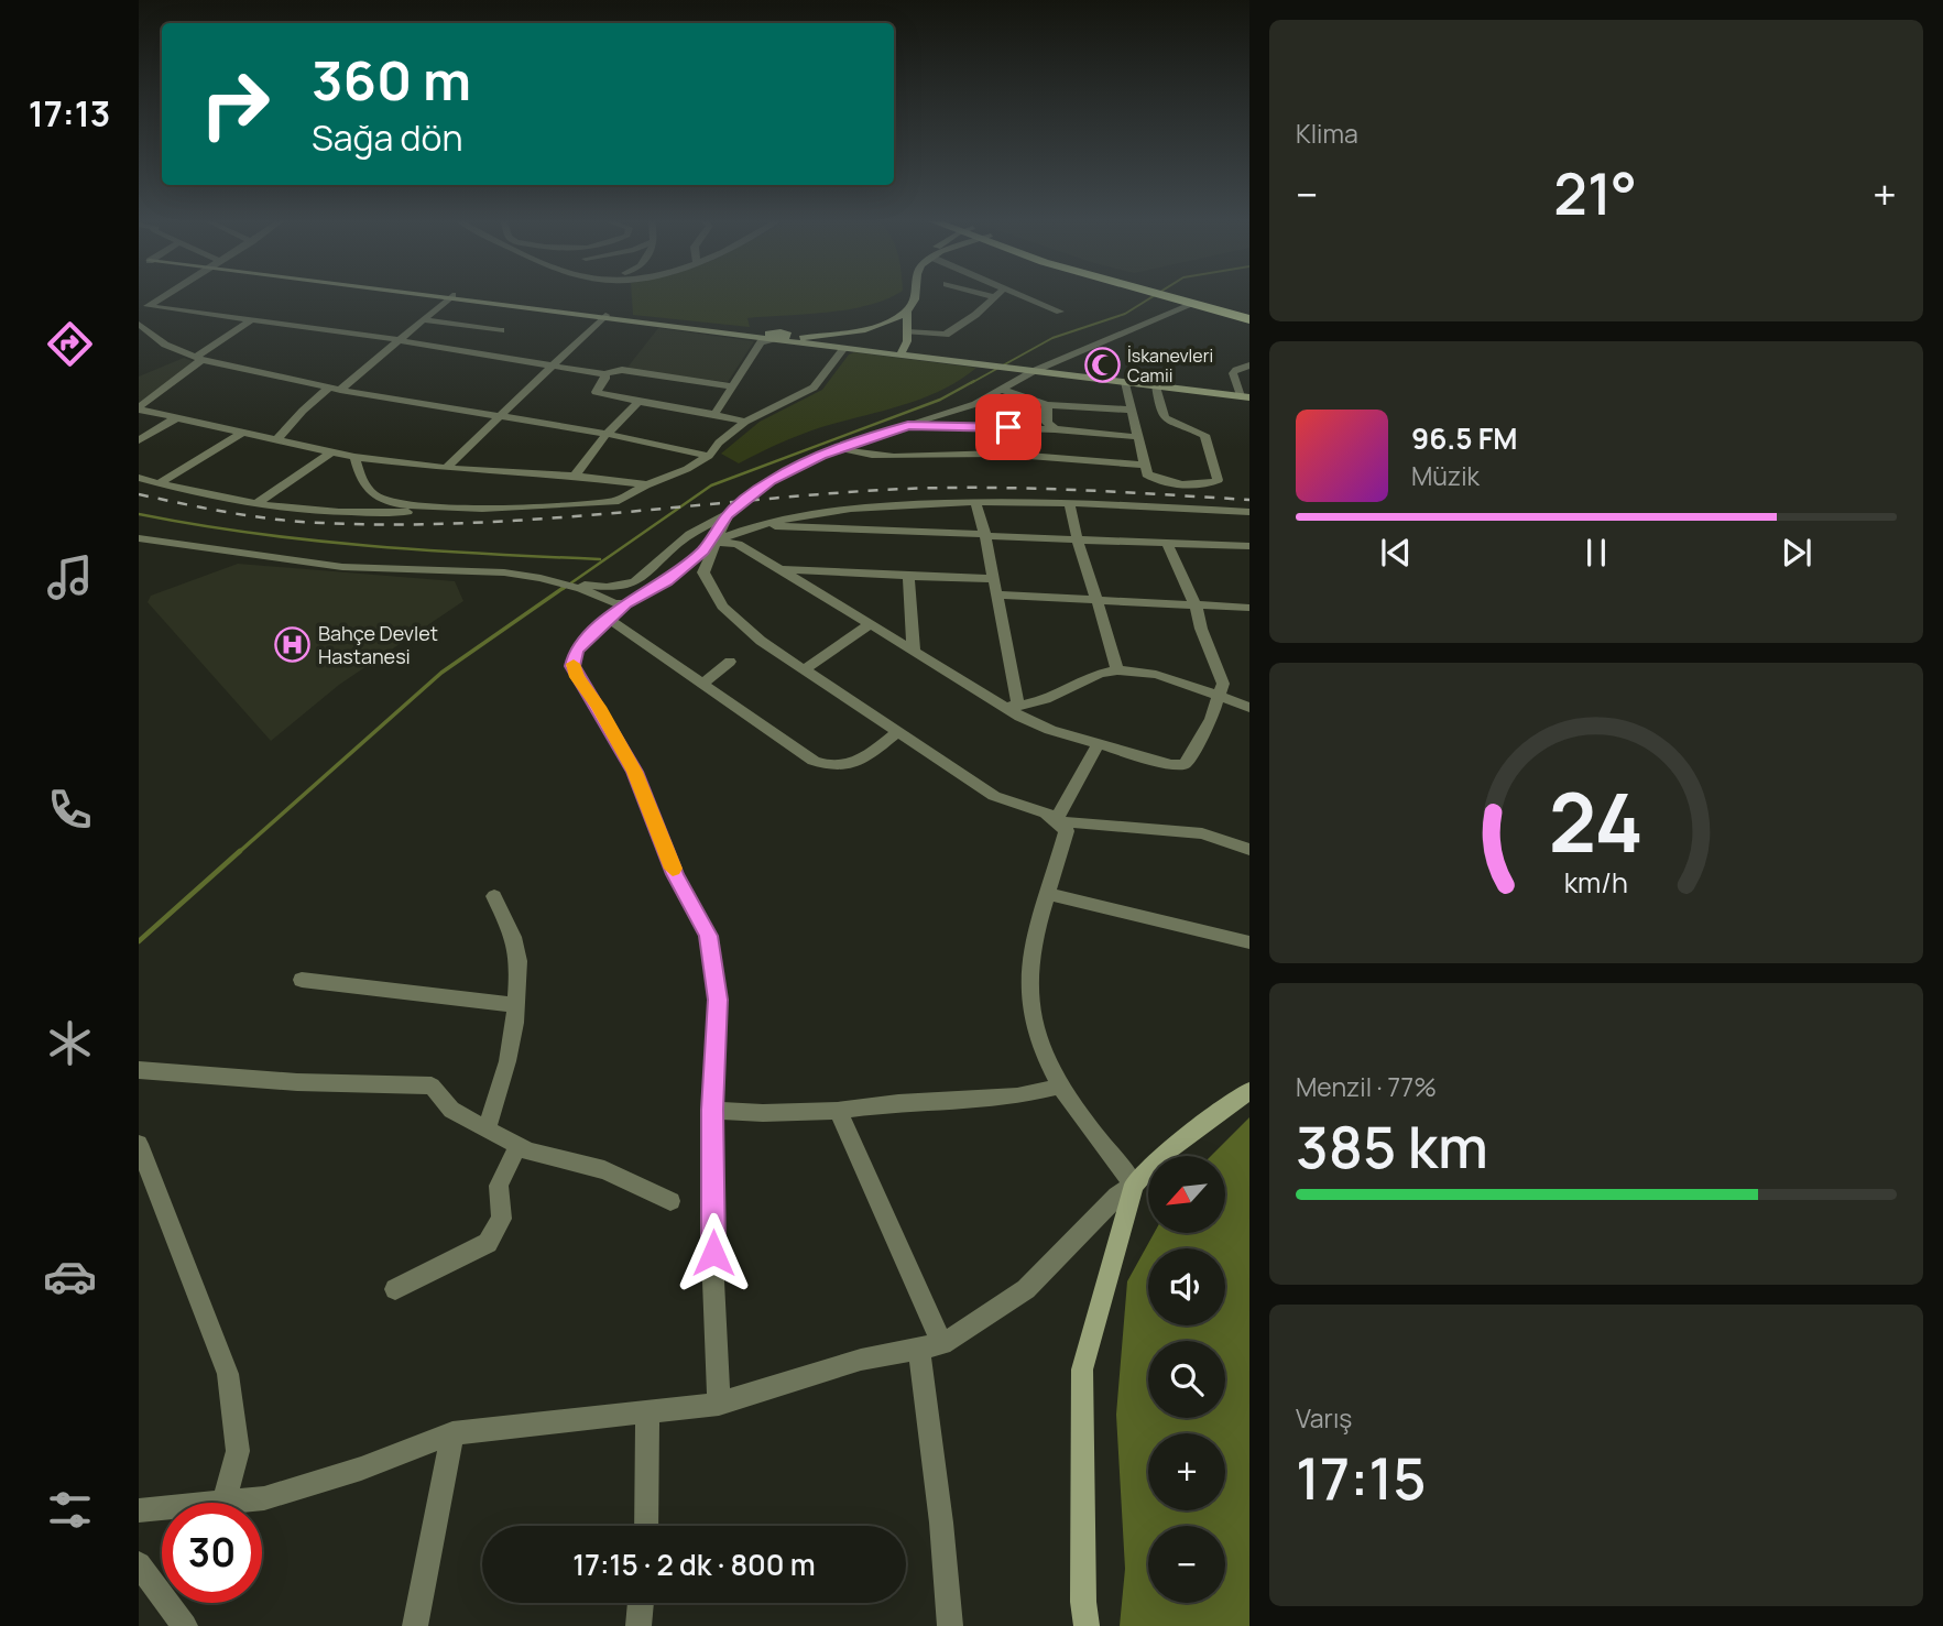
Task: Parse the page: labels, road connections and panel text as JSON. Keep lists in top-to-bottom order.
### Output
{
  "places": {
    "mosque": ["İskanevleri Camii"],
    "hospital": ["Bahçe Devlet Hastanesi"]
  },
  "north": "bottom left",
  "page": {
    "tabs": "17:13",
    "tile": [
      "Klima",
      ["Menzil · 77%", "385 km"],
      ["Varış", "17:15"]
    ],
    "turn": ["360 m", "Sağa dön"],
    "heat": ["−", "21°", "+"],
    "song": ["96.5 FM", "Müzik"],
    "map_buttons": ["+", "−"],
    "limit": "30",
    "trip": "17:15 · 2 dk · 800 m",
    "gauge": ["24", "km/h"]
  }
}
